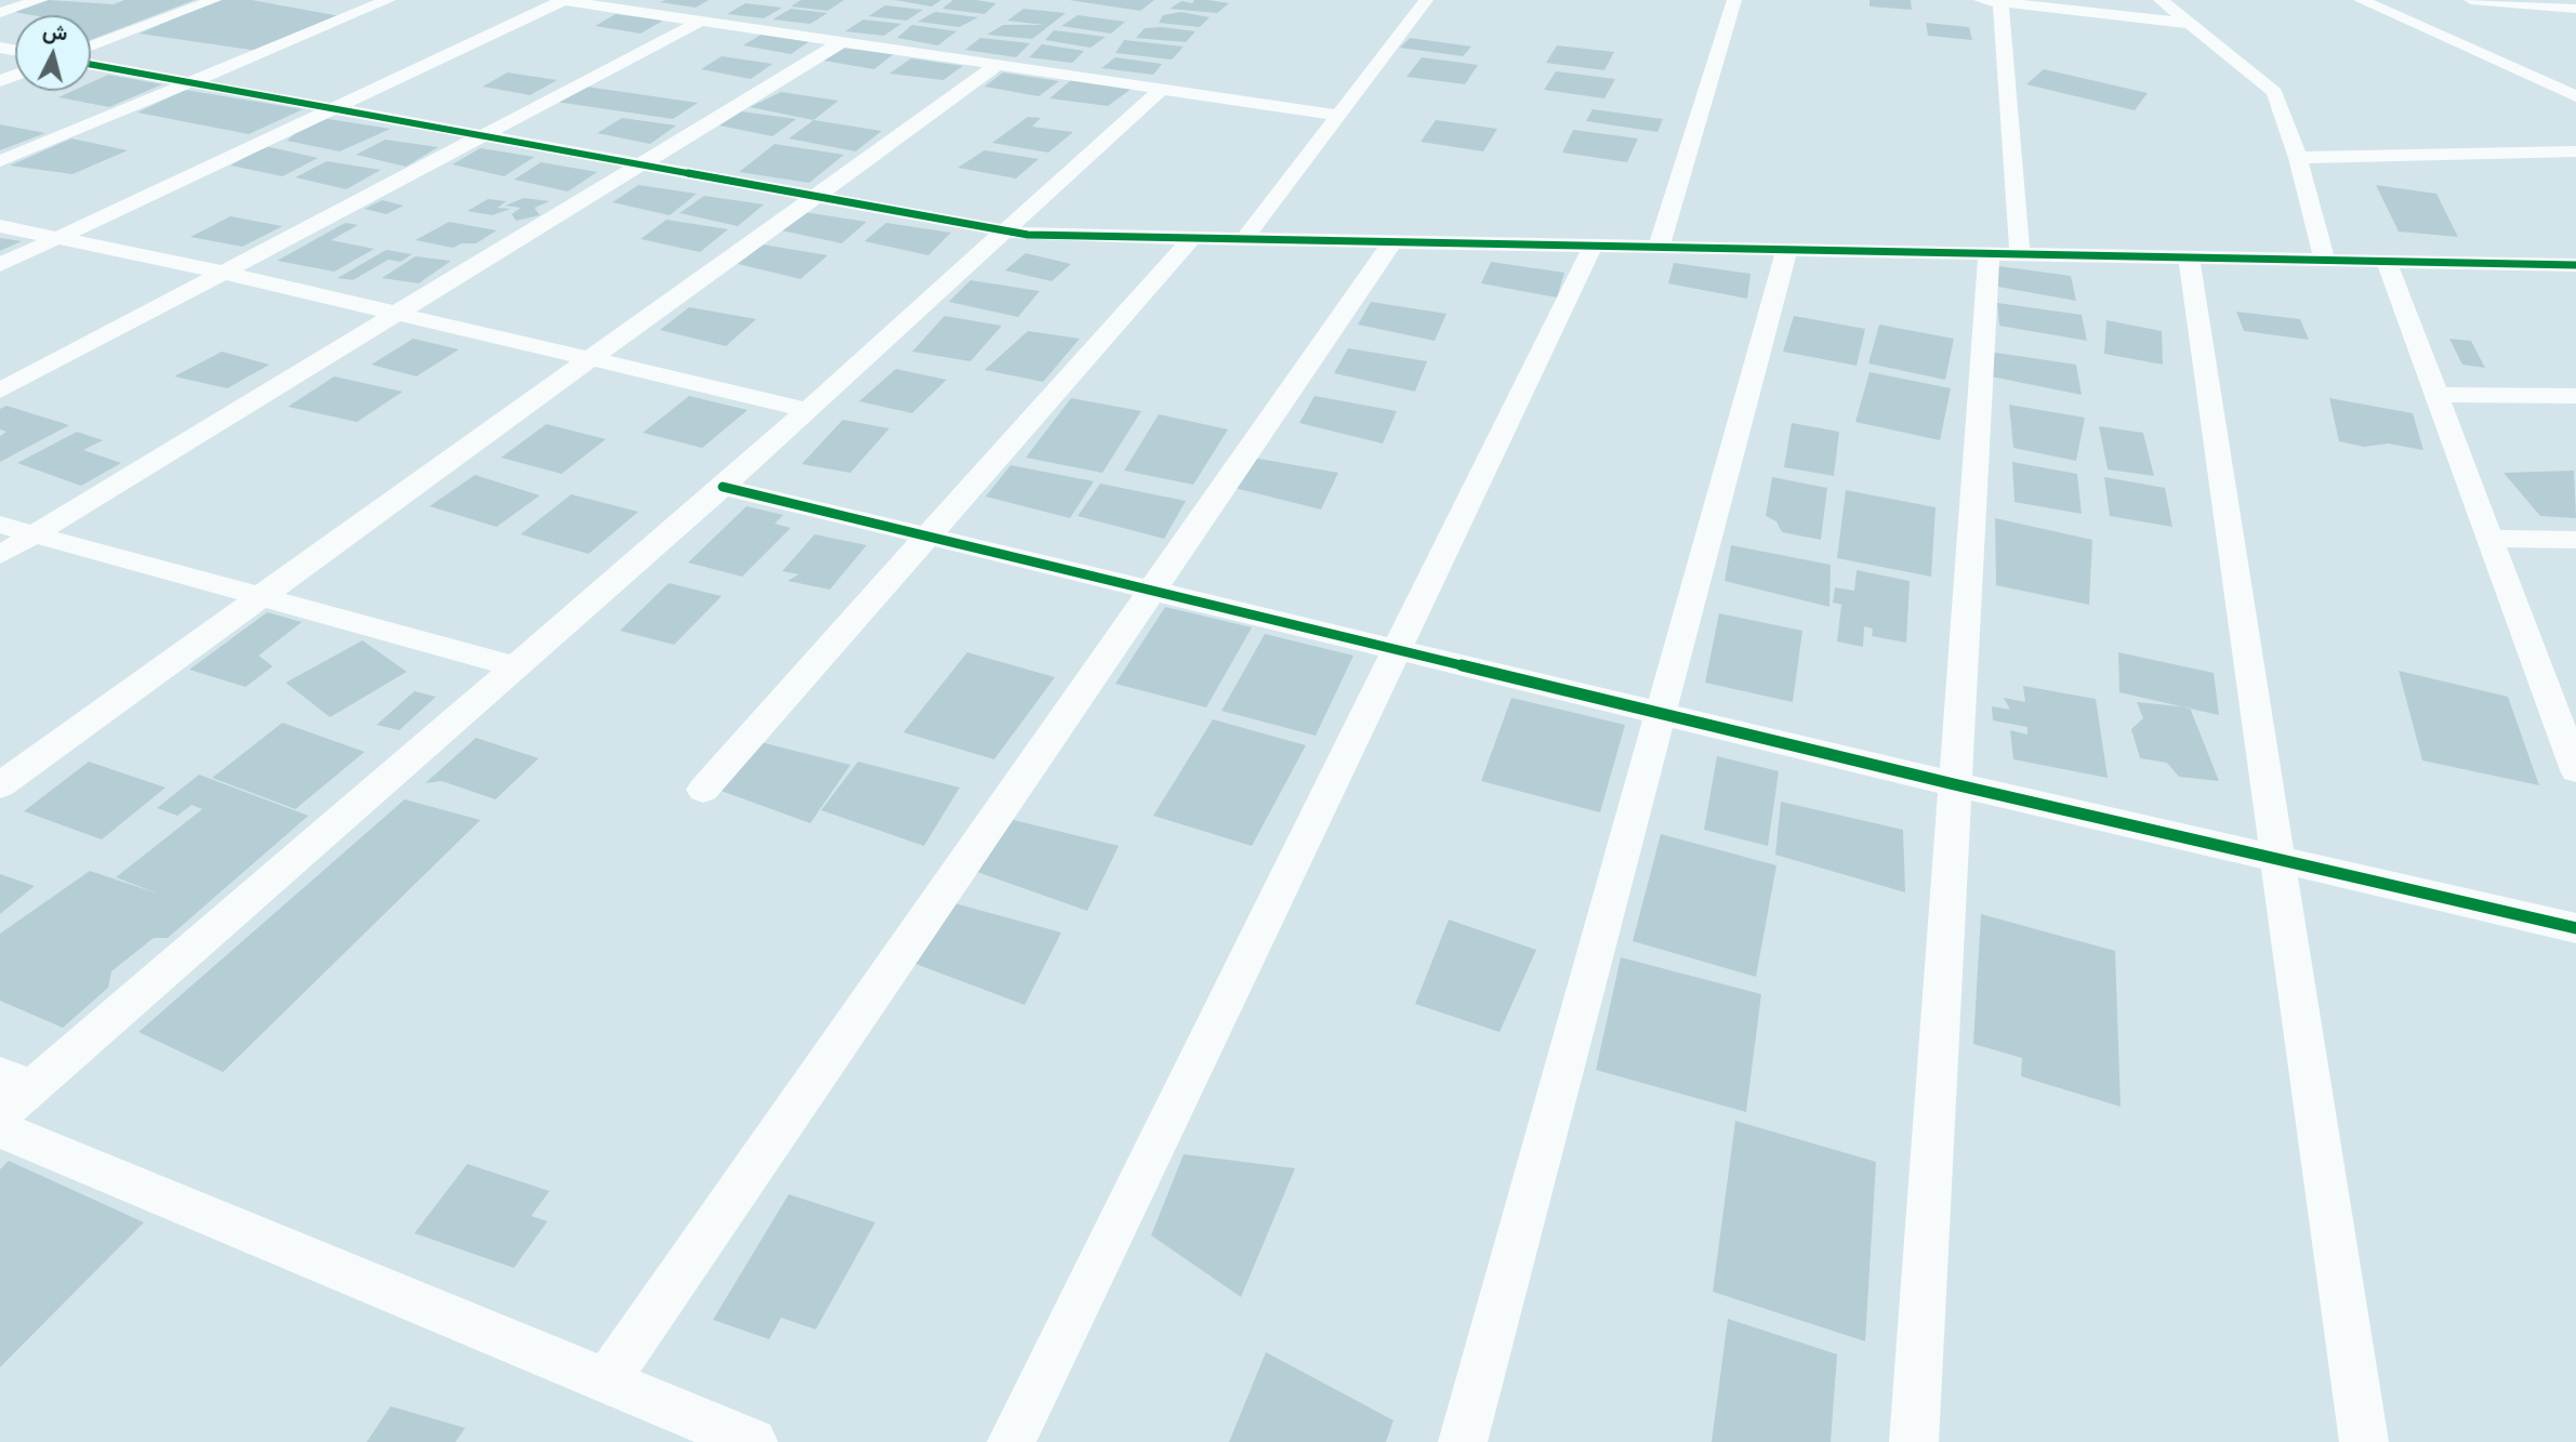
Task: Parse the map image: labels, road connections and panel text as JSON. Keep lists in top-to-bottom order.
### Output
{
  "north": "top"
}
